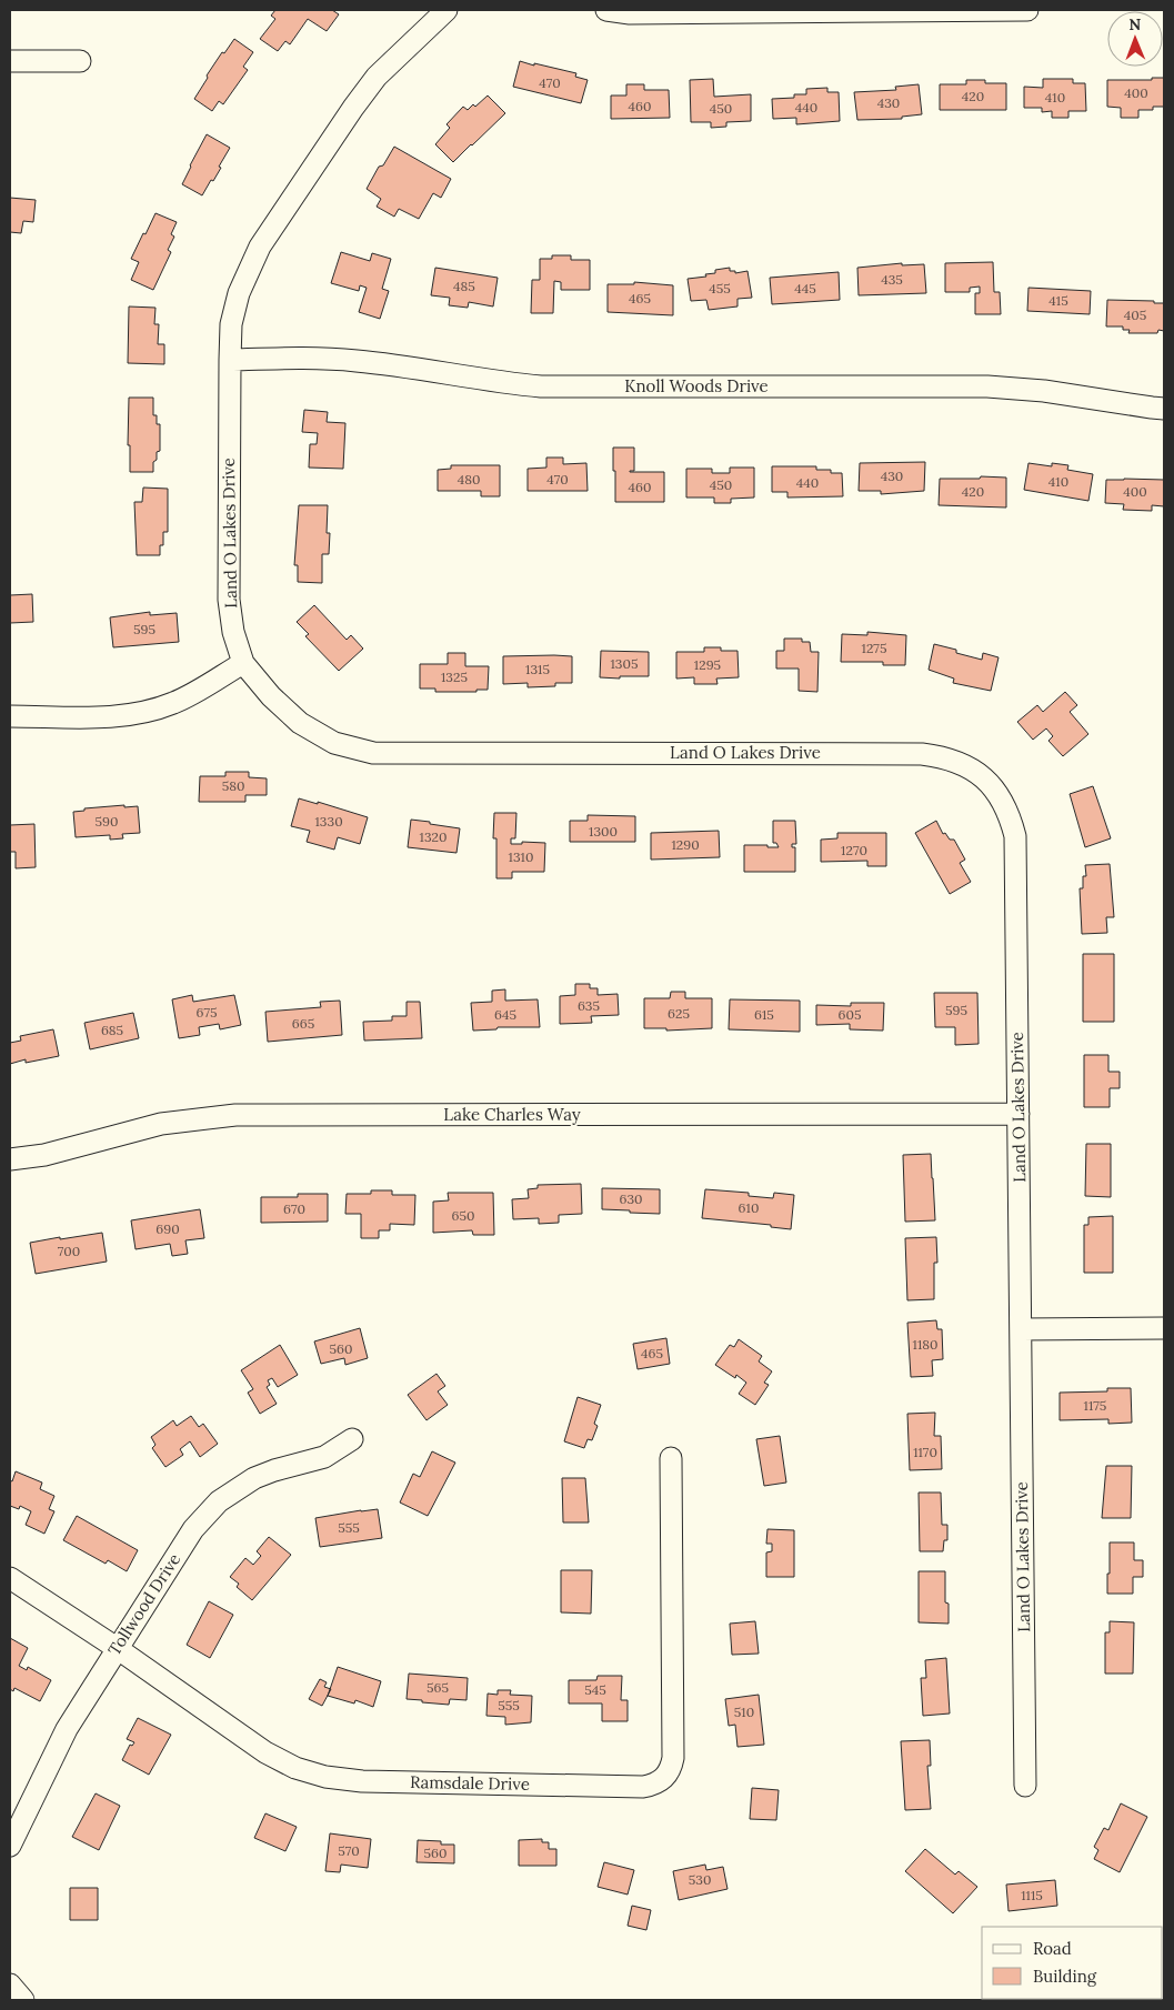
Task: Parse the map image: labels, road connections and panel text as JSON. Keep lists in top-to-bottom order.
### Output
{
  "streets": {
    "street": [
      "Knoll Woods Drive",
      "Land O Lakes Drive",
      "Lake Charles Way",
      "Tollwood Drive",
      "Ramsdale Drive"
    ]
  },
  "crossings": [
    ["Knoll Woods Drive", "Land O Lakes Drive"],
    ["Land O Lakes Drive", "Lake Charles Way"],
    ["Tollwood Drive", "Ramsdale Drive"]
  ],
  "house_numbers": [
    "470",
    "400",
    "420",
    "410",
    "430",
    "460",
    "440",
    "450",
    "435",
    "485",
    "455",
    "445",
    "465",
    "415",
    "405",
    "430",
    "480",
    "470",
    "410",
    "440",
    "450",
    "460",
    "420",
    "400",
    "595",
    "1275",
    "1305",
    "1295",
    "1315",
    "1325",
    "580",
    "590",
    "1330",
    "1300",
    "1320",
    "1290",
    "1270",
    "1310",
    "635",
    "595",
    "675",
    "625",
    "645",
    "615",
    "605",
    "665",
    "685",
    "630",
    "610",
    "670",
    "650",
    "690",
    "700",
    "1180",
    "560",
    "465",
    "1175",
    "1170",
    "555",
    "565",
    "545",
    "555",
    "510",
    "570",
    "560",
    "530",
    "1115"
  ],
  "legend": ["Road", "Building"],
  "north": "top"
}
